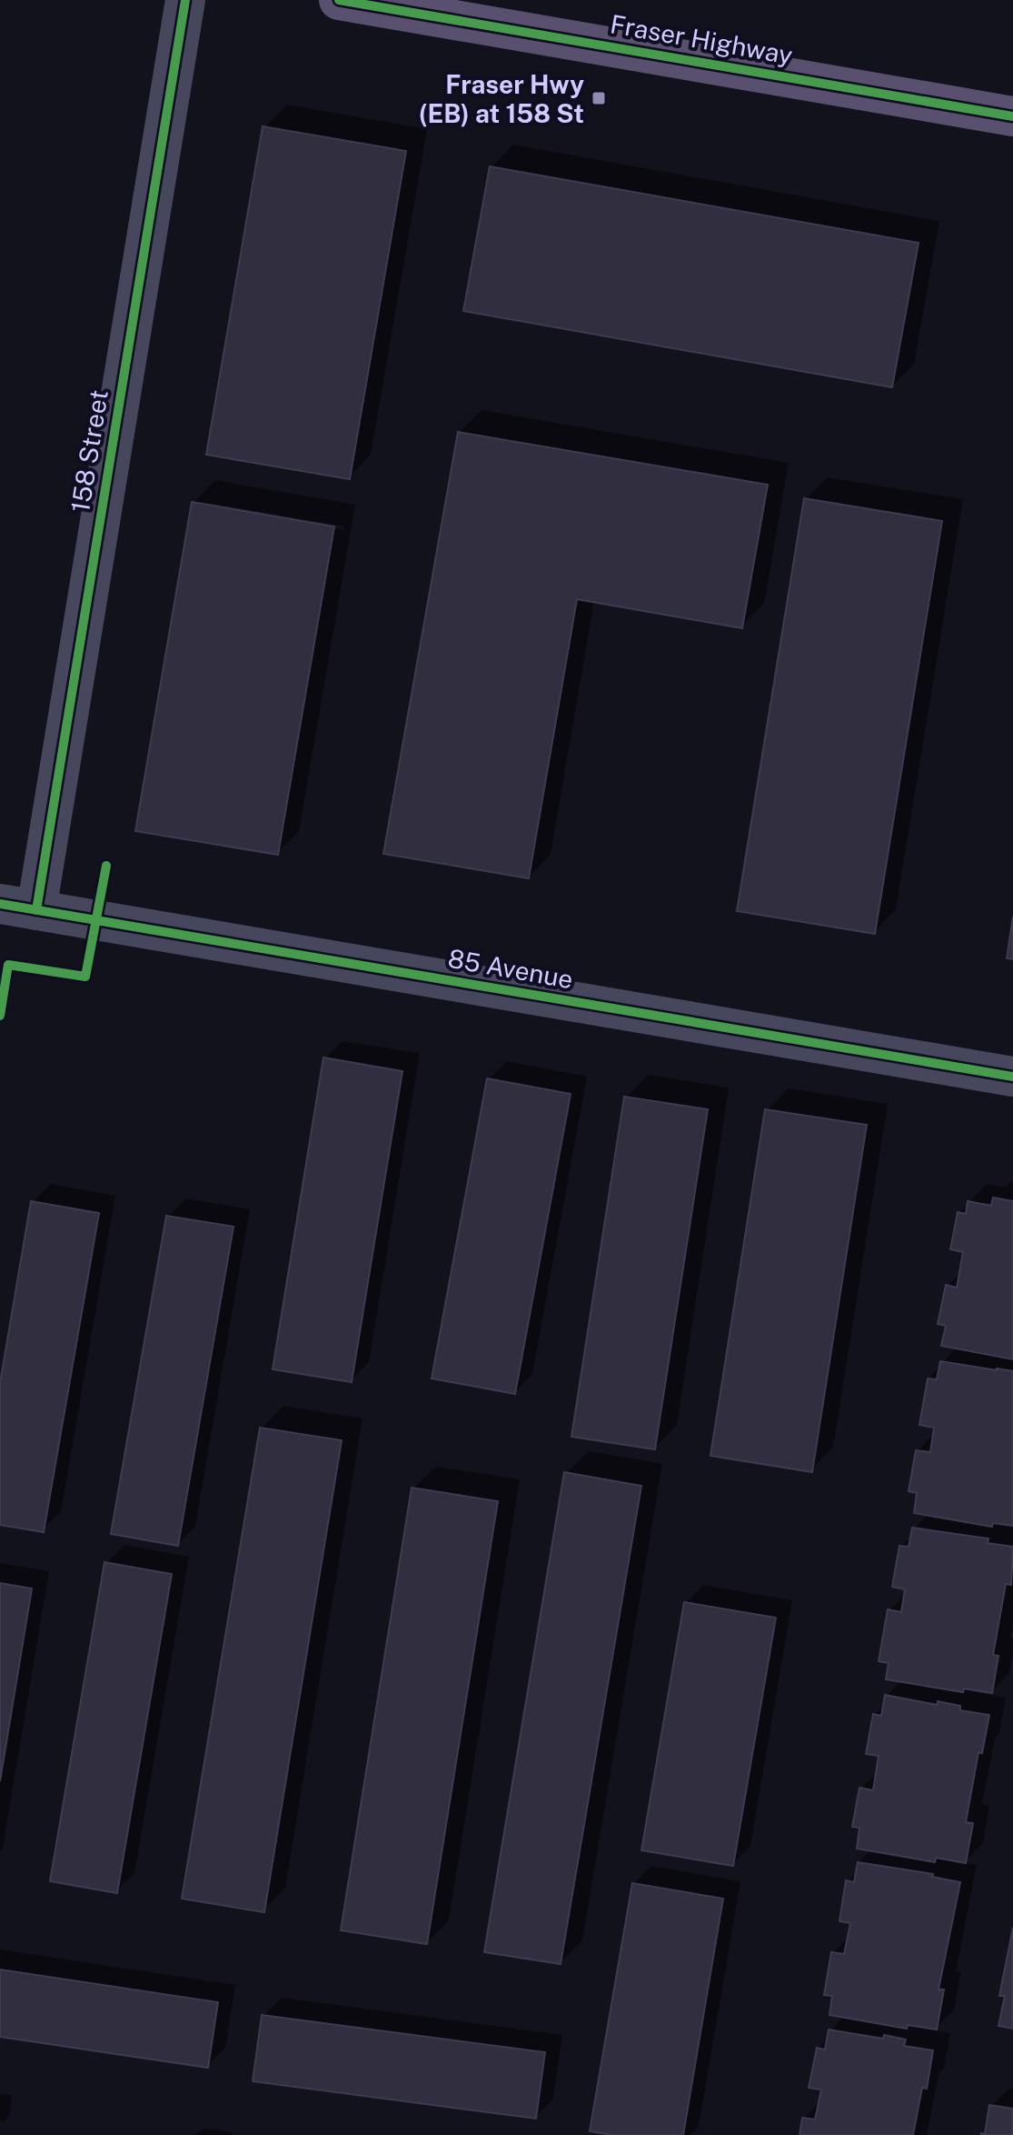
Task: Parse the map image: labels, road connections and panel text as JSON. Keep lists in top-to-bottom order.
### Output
{
  "streets": {
    "main road": ["Fraser Highway"],
    "street": ["158 Street", "85 Avenue"]
  },
  "crossings": [
    ["158 Street", "85 Avenue"]
  ],
  "places": {
    "transit": ["Fraser Hwy (EB) at 158 St"]
  }
}
